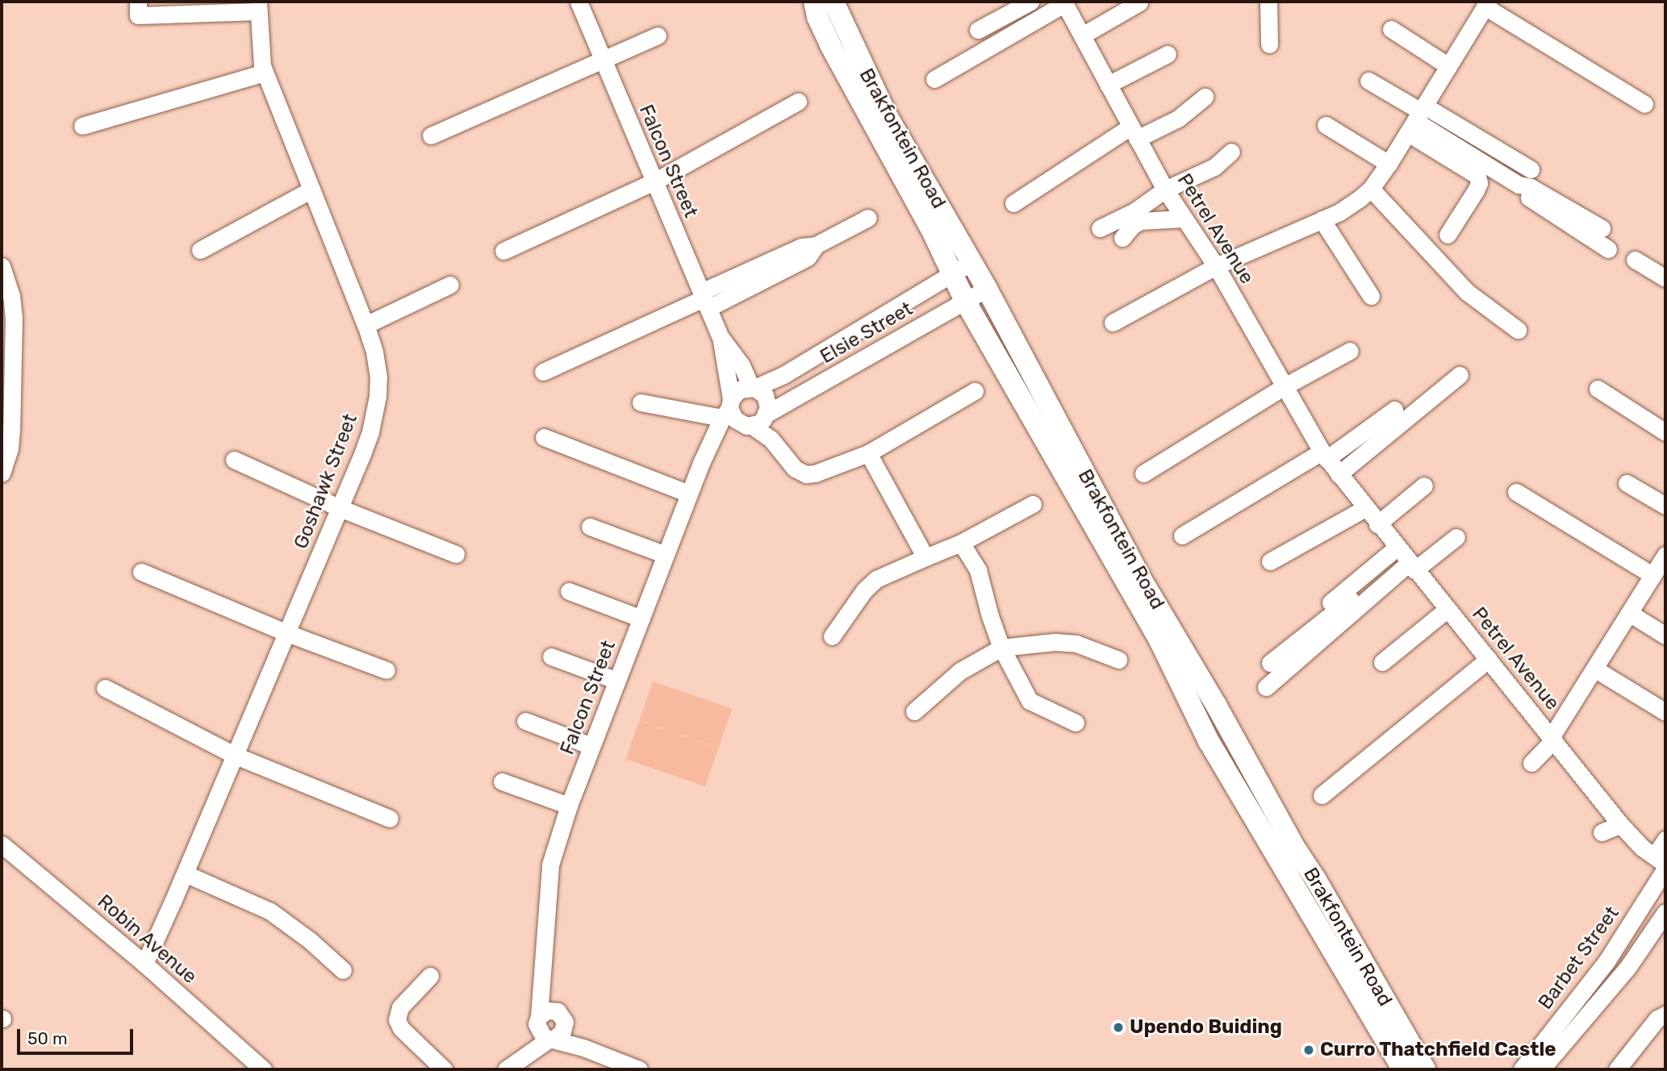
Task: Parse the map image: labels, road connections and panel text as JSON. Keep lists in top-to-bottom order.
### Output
{
  "streets": {
    "street": [
      "Brakfontein Road",
      "Falcon Street",
      "Petrel Avenue",
      "Elsie Street",
      "Goshawk Street",
      "Robin Avenue",
      "Barbet Street"
    ]
  },
  "crossings": [
    ["Brakfontein Road", "Elsie Street"],
    ["Falcon Street", "Elsie Street"],
    ["Petrel Avenue", "Barbet Street"],
    ["Goshawk Street", "Robin Avenue"]
  ],
  "places": ["Upendo Buiding", "Curro Thatchfield Castle"],
  "scale_bar": "50 m"
}
